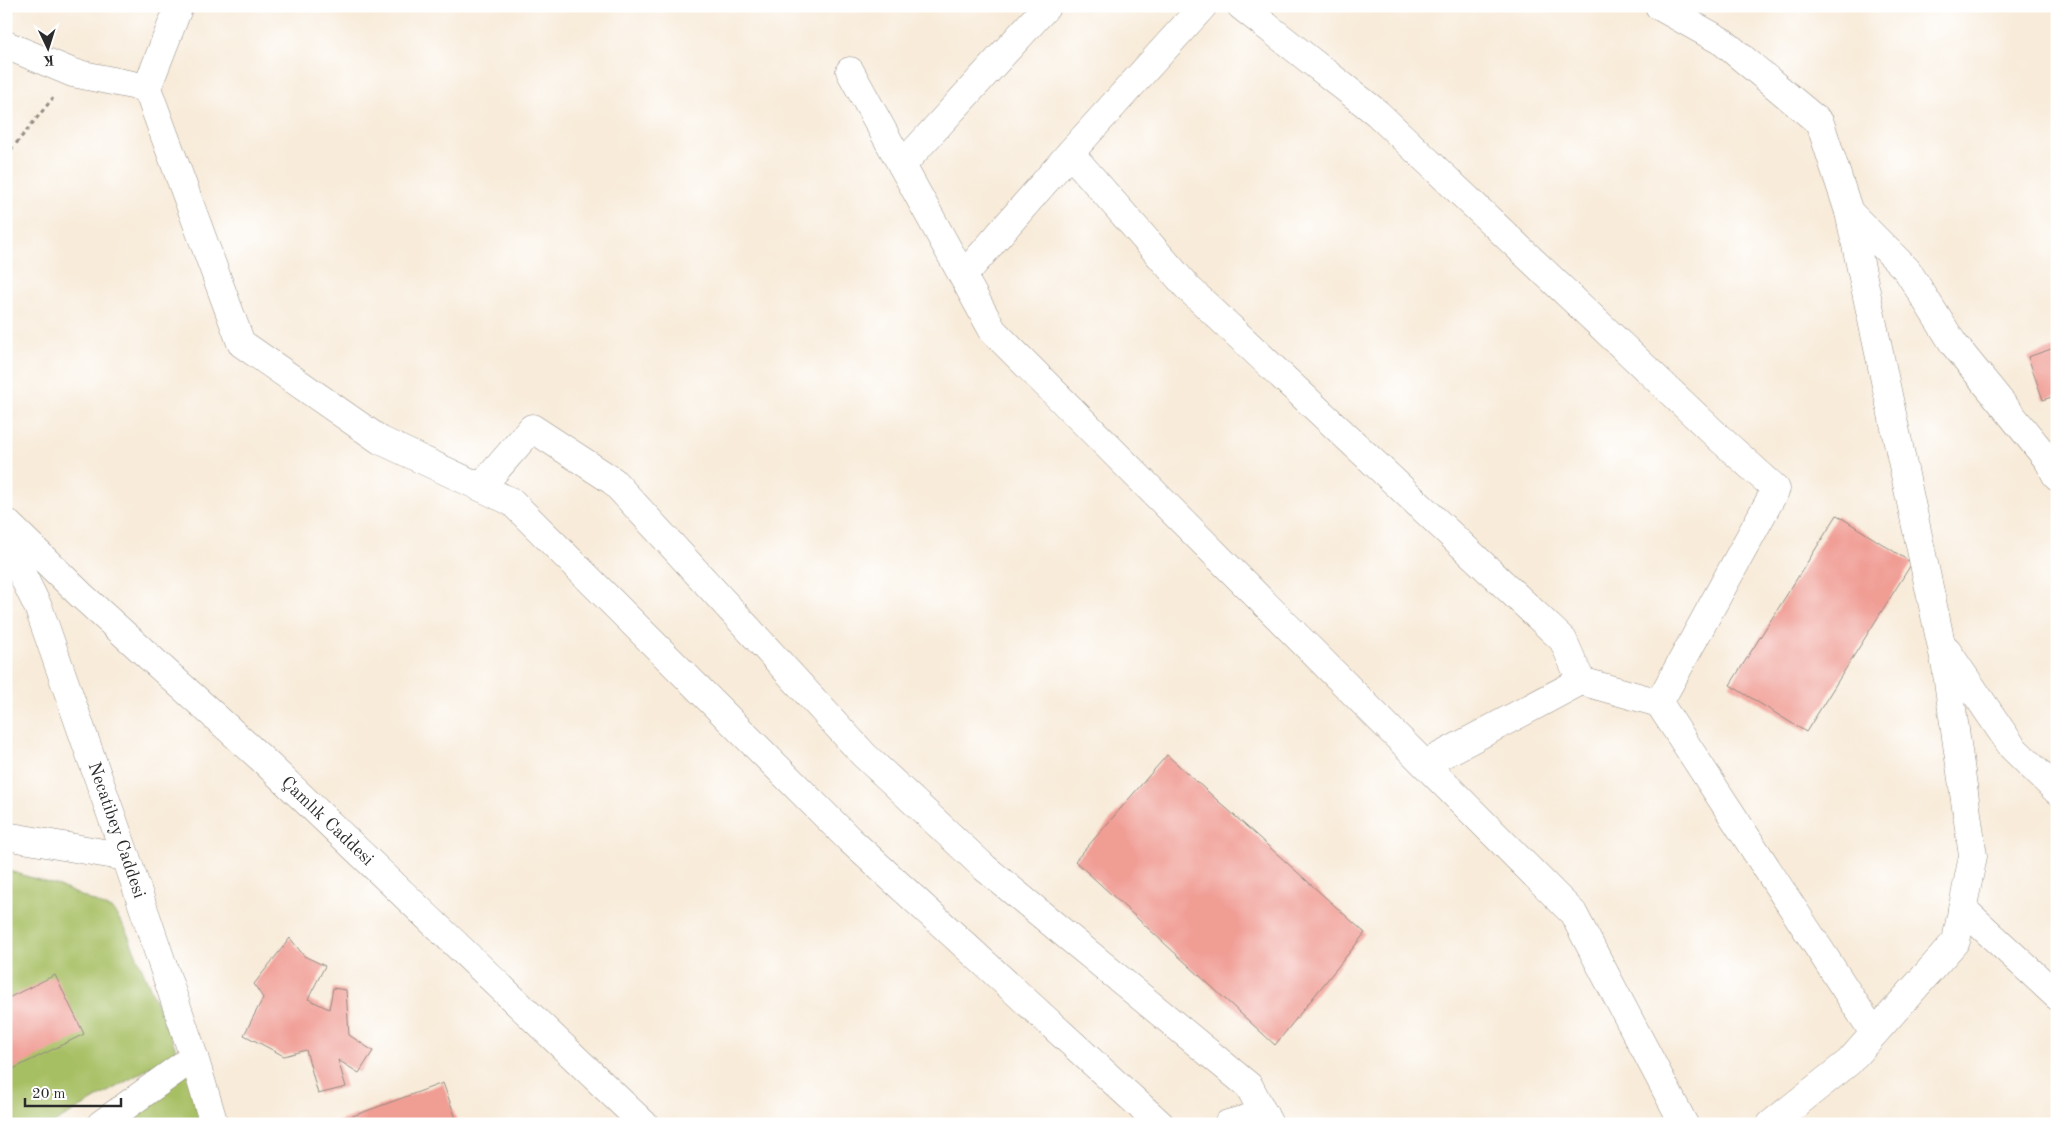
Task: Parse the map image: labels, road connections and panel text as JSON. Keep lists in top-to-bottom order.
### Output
{
  "streets": {
    "street": ["Çamlık Caddesi", "Necatibey Caddesi"]
  },
  "scale_bar": "20 m",
  "north": "bottom"
}
